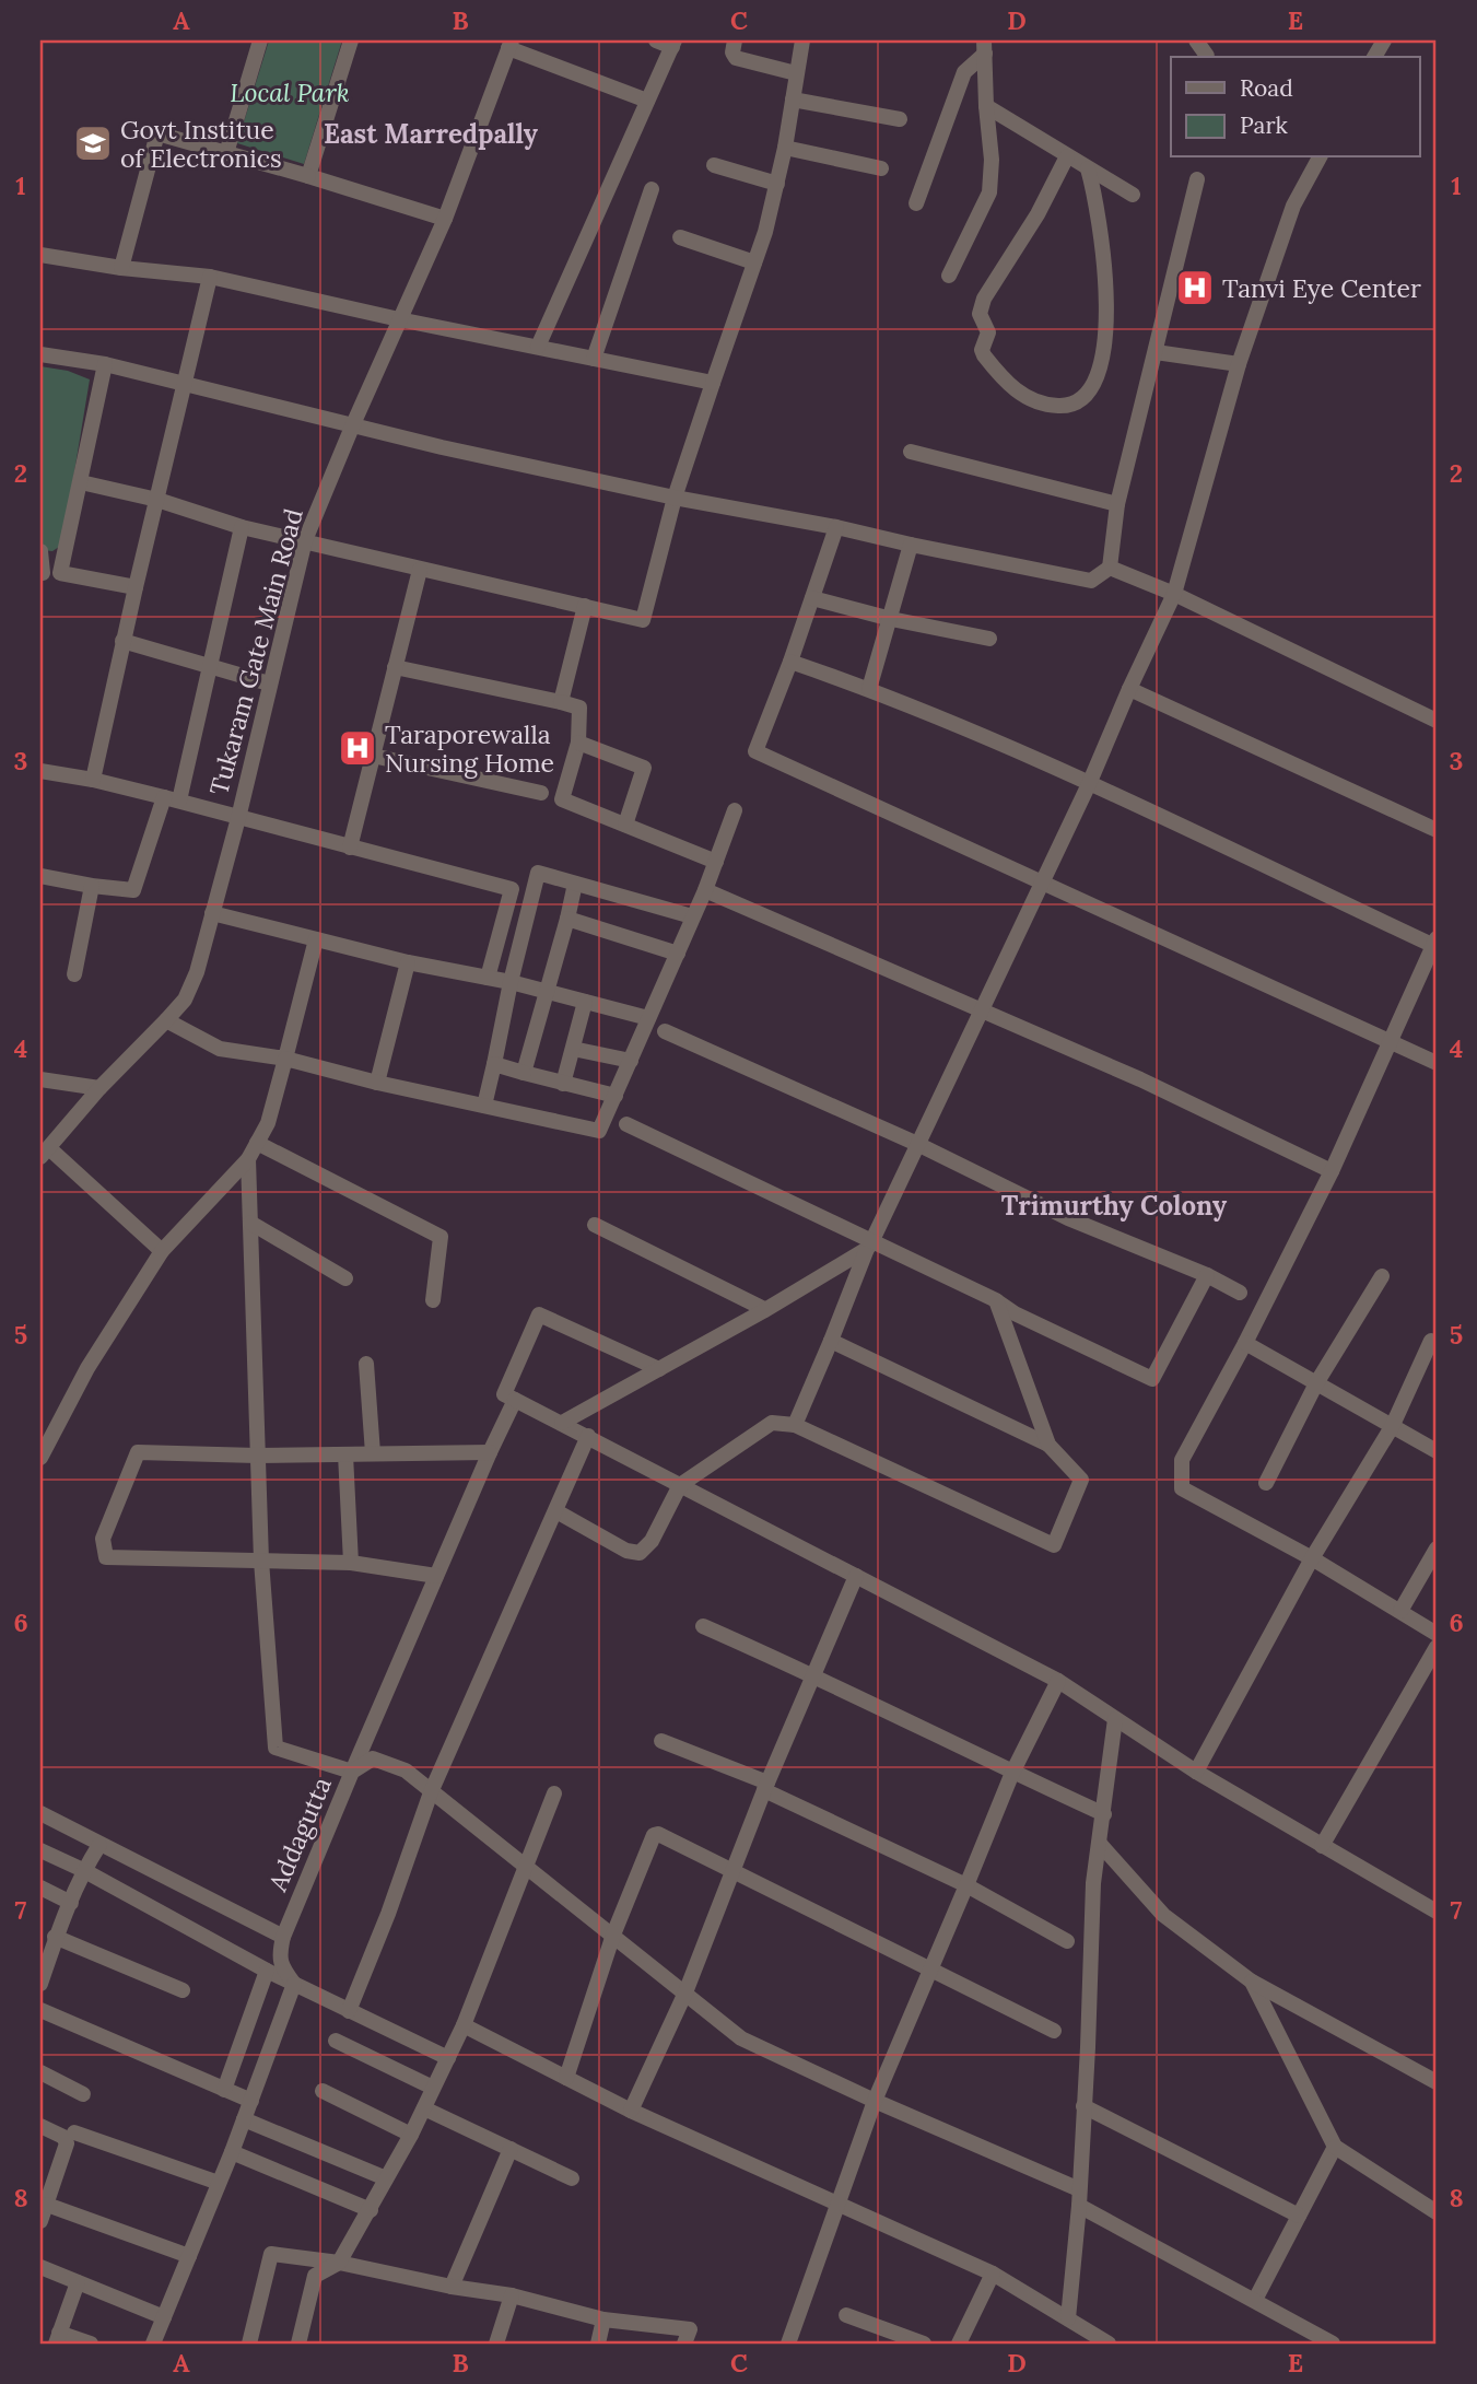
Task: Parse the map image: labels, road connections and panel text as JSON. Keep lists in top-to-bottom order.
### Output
{
  "streets": {
    "street": ["Tukaram Gate Main Road", "Addagutta"]
  },
  "districts": ["East Marredpally", "Trimurthy Colony"],
  "parks": ["Local Park"],
  "places": {
    "school or university": ["Govt Institue of Electronics"],
    "hospital": ["Tanvi Eye Center", "Taraporewalla Nursing Home"]
  },
  "legend": ["Road", "Park"],
  "grid": {
    "columns": [
      "A",
      "B",
      "C",
      "D",
      "E"
    ],
    "rows": [
      "1",
      "2",
      "3",
      "4",
      "5",
      "6",
      "7",
      "8"
    ]
  }
}
